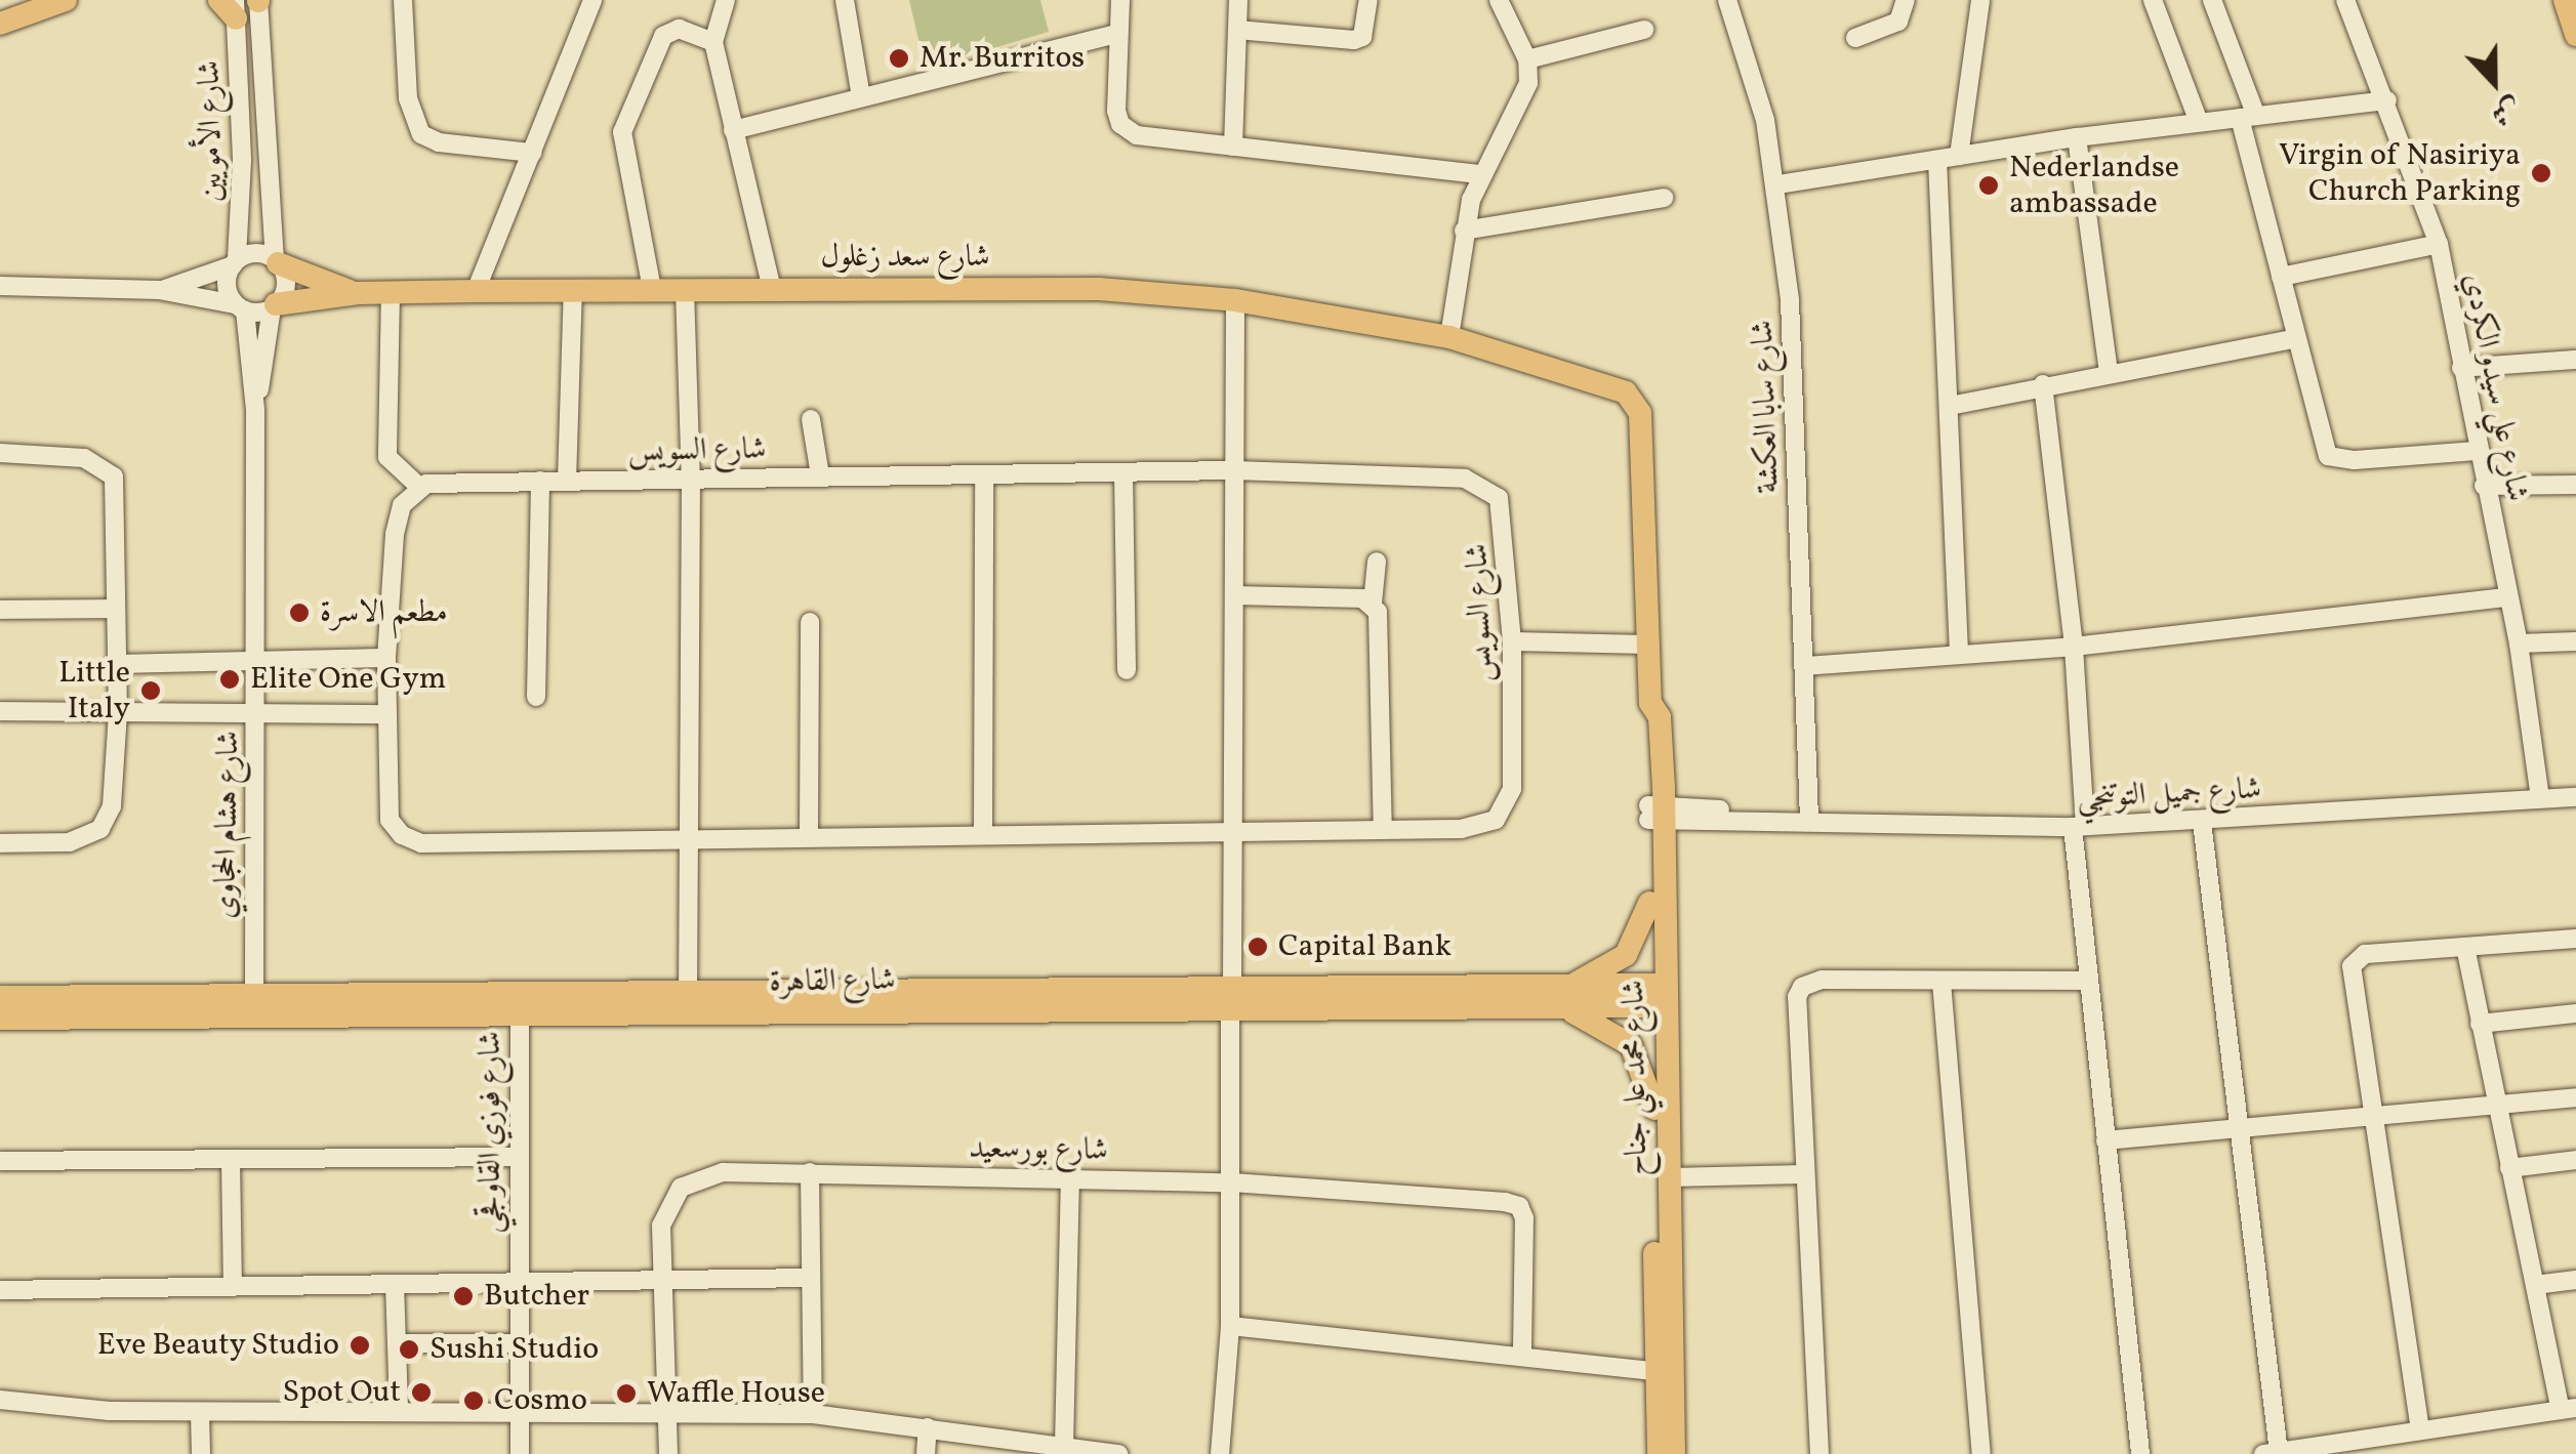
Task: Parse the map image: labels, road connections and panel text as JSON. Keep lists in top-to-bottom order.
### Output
{
  "streets": {
    "main road": ["شارع سعد زغلول", "شارع القاهرة", "شارع محمد علي جناح"],
    "street": [
      "شارع الأمويين",
      "شارع علي سيدو الكردي",
      "شارع سابا العكشة",
      "شارع السويس",
      "شارع جميل التوتنجي",
      "شارع هشام الحجاوي",
      "شارع فوزي القاوقجي",
      "شارع بورسعيد"
    ]
  },
  "crossings": [
    ["شارع الأمويين", "شارع سعد زغلول"],
    ["شارع الأمويين", "شارع هشام الحجاوي"],
    ["شارع سعد زغلول", "شارع هشام الحجاوي"],
    ["شارع سعد زغلول", "شارع محمد علي جناح"],
    ["شارع علي سيدو الكردي", "شارع جميل التوتنجي"],
    ["شارع سابا العكشة", "شارع جميل التوتنجي"],
    ["شارع جميل التوتنجي", "شارع محمد علي جناح"],
    ["شارع هشام الحجاوي", "شارع القاهرة"],
    ["شارع القاهرة", "شارع محمد علي جناح"],
    ["شارع القاهرة", "شارع فوزي القاوقجي"]
  ],
  "places": [
    "Mr. Burritos",
    "Virgin of Nasiriya Church Parking",
    "Nederlandse ambassade",
    "مطعم الاسرة",
    "Elite One Gym",
    "Little Italy",
    "Capital Bank",
    "Butcher",
    "Eve Beauty Studio",
    "Sushi Studio",
    "Spot Out",
    "Waffle House",
    "Cosmo"
  ],
  "north": "bottom"
}
